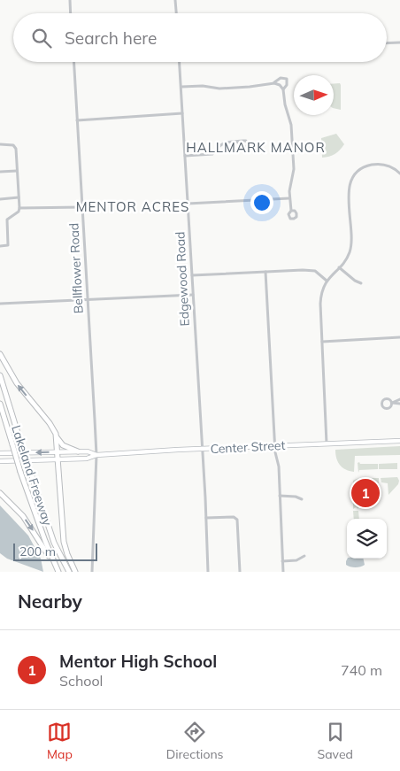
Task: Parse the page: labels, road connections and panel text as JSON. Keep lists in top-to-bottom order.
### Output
{
  "streets": {
    "highway": ["Lakeland Freeway"],
    "main road": ["Center Street"],
    "street": ["Bellflower Road", "Edgewood Road"]
  },
  "crossings": [
    ["Bellflower Road", "Center Street"],
    ["Edgewood Road", "Center Street"]
  ],
  "districts": ["HALLMARK MANOR", "MENTOR ACRES"],
  "scale_bar": "200 m",
  "north": "right",
  "page": {
    "search": "Search here",
    "pins": "1",
    "scale": "200 m",
    "heading": "Nearby",
    "list": [
      {
        "mark": "1",
        "name": "Mentor High School",
        "note": "School",
        "value": "740 m"
      }
    ],
    "nav": ["Map", "Directions", "Saved"]
  }
}
